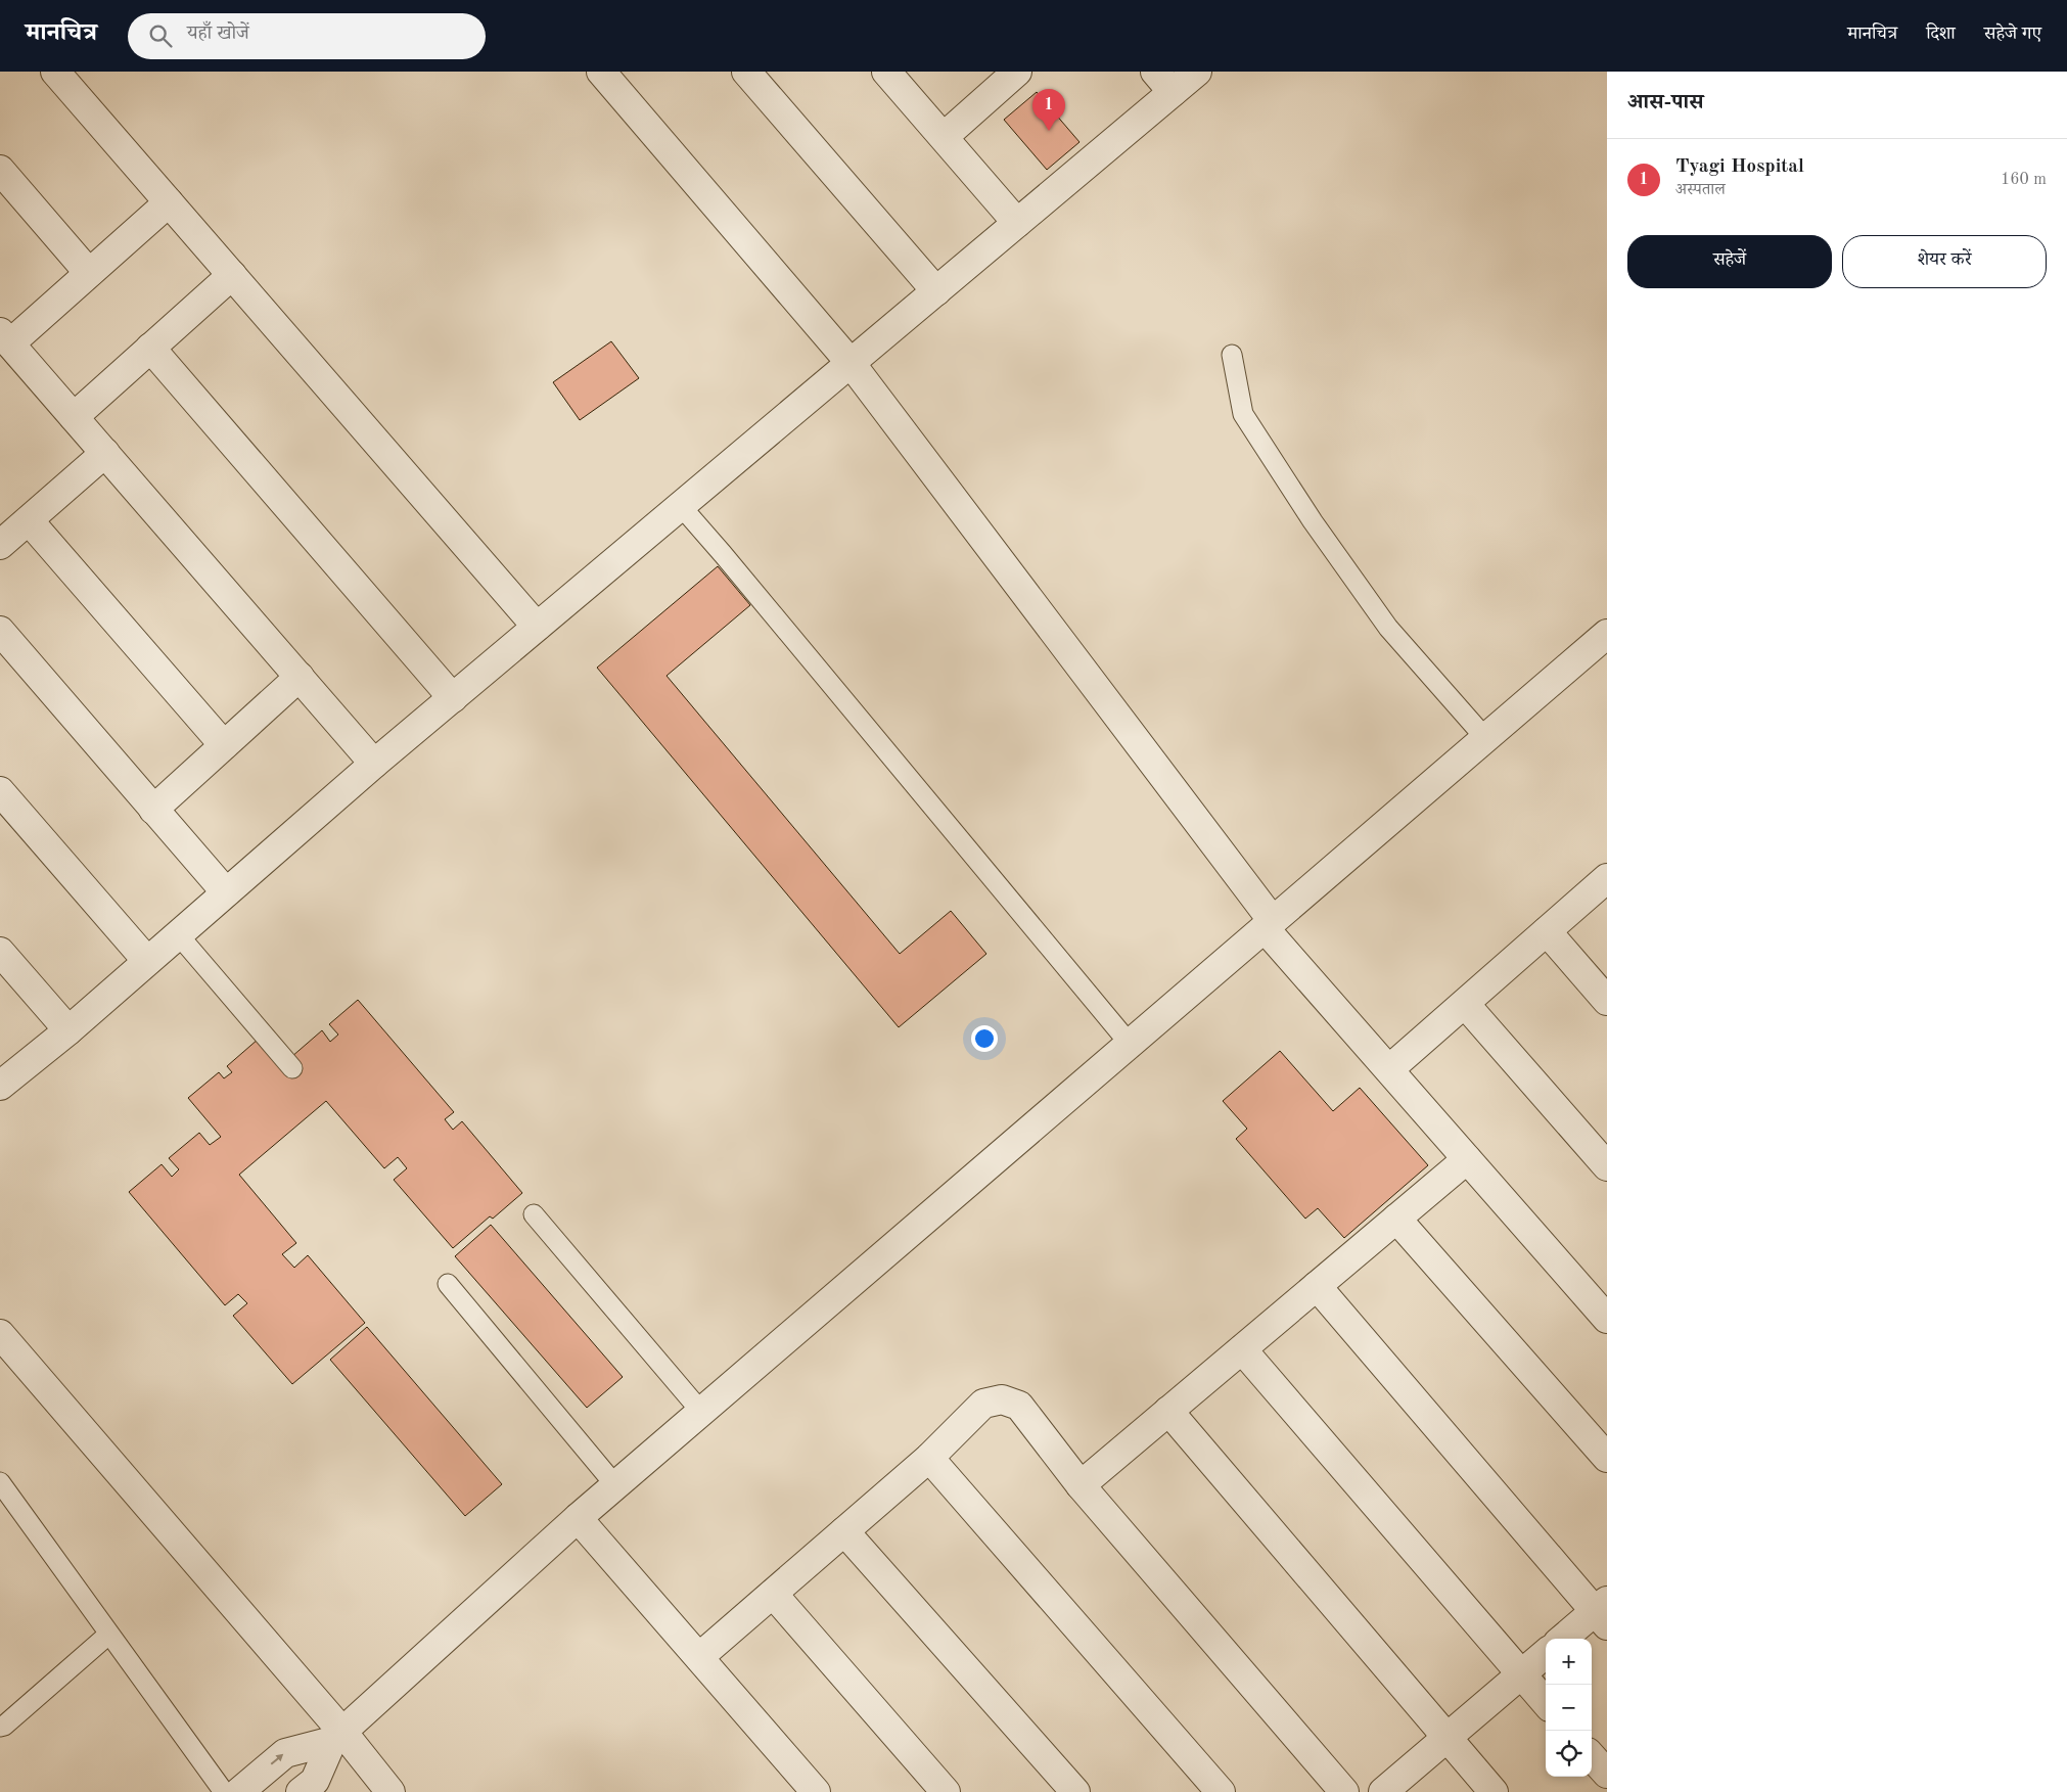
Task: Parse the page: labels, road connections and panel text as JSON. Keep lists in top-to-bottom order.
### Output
{
  "page": {
    "header": "मानचित्र",
    "search": "यहाँ खोजें",
    "nav": ["मानचित्र", "दिशा", "सहेजे गए"],
    "heading": "आस-पास",
    "pins": "1",
    "list": [
      {
        "mark": "1",
        "name": "Tyagi Hospital",
        "note": "अस्पताल",
        "value": "160 m"
      }
    ],
    "buttons": ["सहेजें", "शेयर करें"],
    "map_buttons": ["+", "−"]
  }
}
